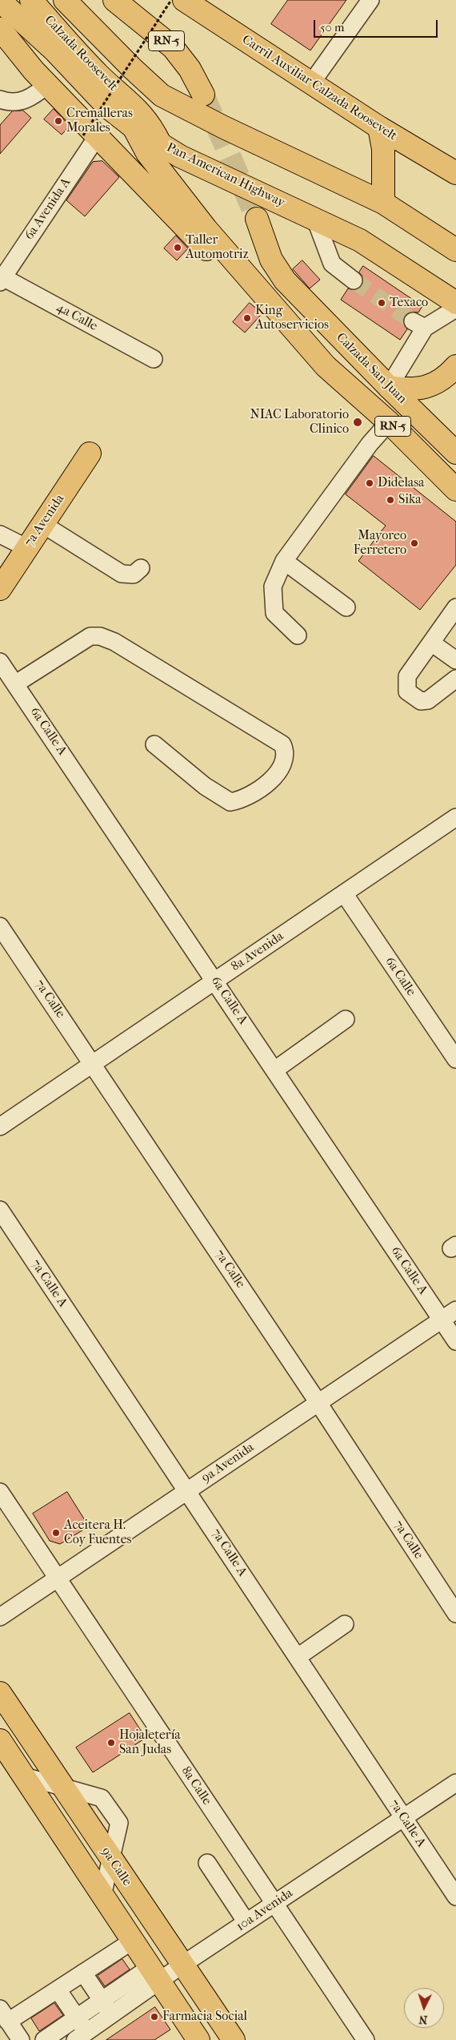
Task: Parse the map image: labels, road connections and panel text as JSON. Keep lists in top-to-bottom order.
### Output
{
  "streets": {
    "main road": [
      "RN-5",
      "Calzada Roosevelt",
      "Carril Auxiliar Calzada Roosevelt",
      "Pan-American Highway",
      "Calzada San Juan",
      "7a Avenida",
      "9a Calle"
    ],
    "street": [
      "6a Avenida A",
      "4a Calle",
      "6a Calle A",
      "8a Avenida",
      "6a Calle",
      "7a Calle",
      "7a Calle A",
      "9a Avenida",
      "8a Calle",
      "10a Avenida"
    ]
  },
  "crossings": [
    ["Calzada Roosevelt", "Pan-American Highway"],
    ["Pan-American Highway", "Calzada San Juan"],
    ["6a Avenida A", "4a Calle"],
    ["6a Calle A", "8a Avenida"],
    ["6a Calle A", "9a Avenida"],
    ["8a Avenida", "6a Calle"],
    ["8a Avenida", "7a Calle"],
    ["7a Calle", "9a Avenida"],
    ["7a Calle A", "9a Avenida"],
    ["7a Calle A", "10a Avenida"],
    ["9a Avenida", "8a Calle"],
    ["8a Calle", "10a Avenida"],
    ["9a Calle", "10a Avenida"]
  ],
  "places": [
    "Cremalleras Morales",
    "Taller Automotriz",
    "Texaco",
    "King Autoservicios",
    "NIAC Laboratorio Clinico",
    "Didelasa",
    "Sika",
    "Mayoreo Ferretero",
    "Aceitera H. Coy Fuentes",
    "Hojaletería San Judas",
    "Farmacia Social"
  ],
  "scale_bar": "50 m",
  "north": "bottom"
}
